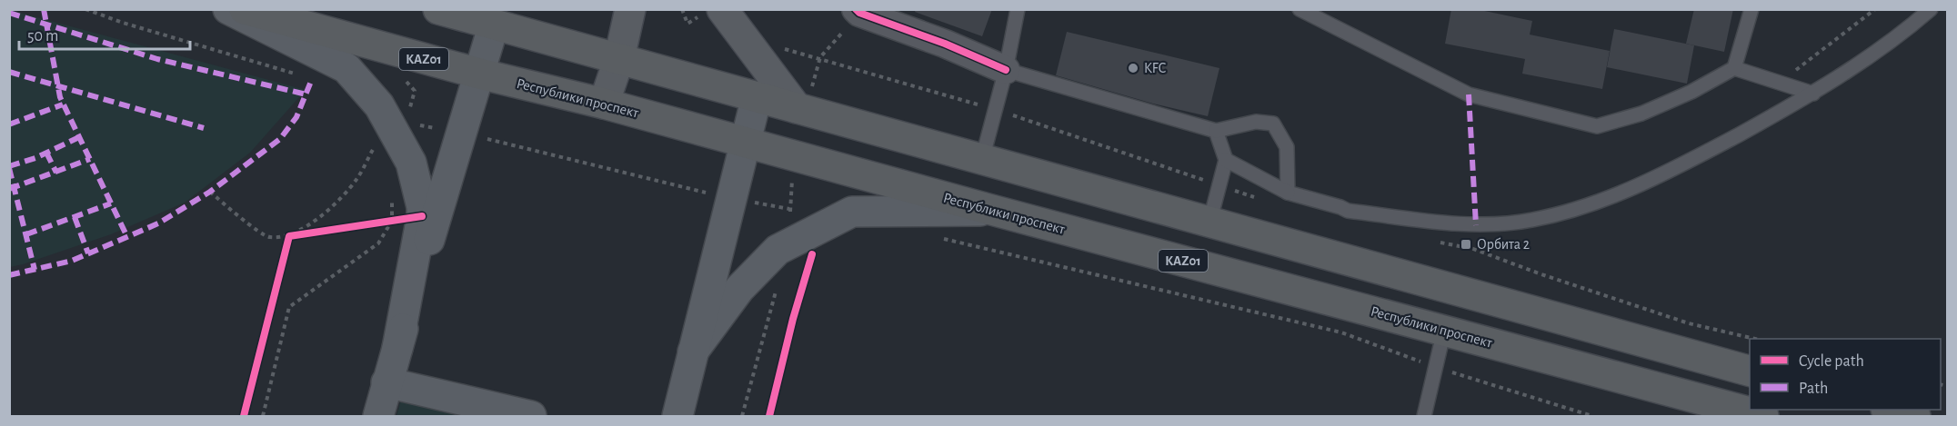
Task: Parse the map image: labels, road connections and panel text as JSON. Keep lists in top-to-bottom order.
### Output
{
  "streets": {
    "highway": ["KАZ01", "Республики проспект"]
  },
  "places": {
    "other": ["KFC"],
    "transit": ["Орбита 2"]
  },
  "legend": ["Cycle path", "Path"],
  "scale_bar": "50 m"
}
